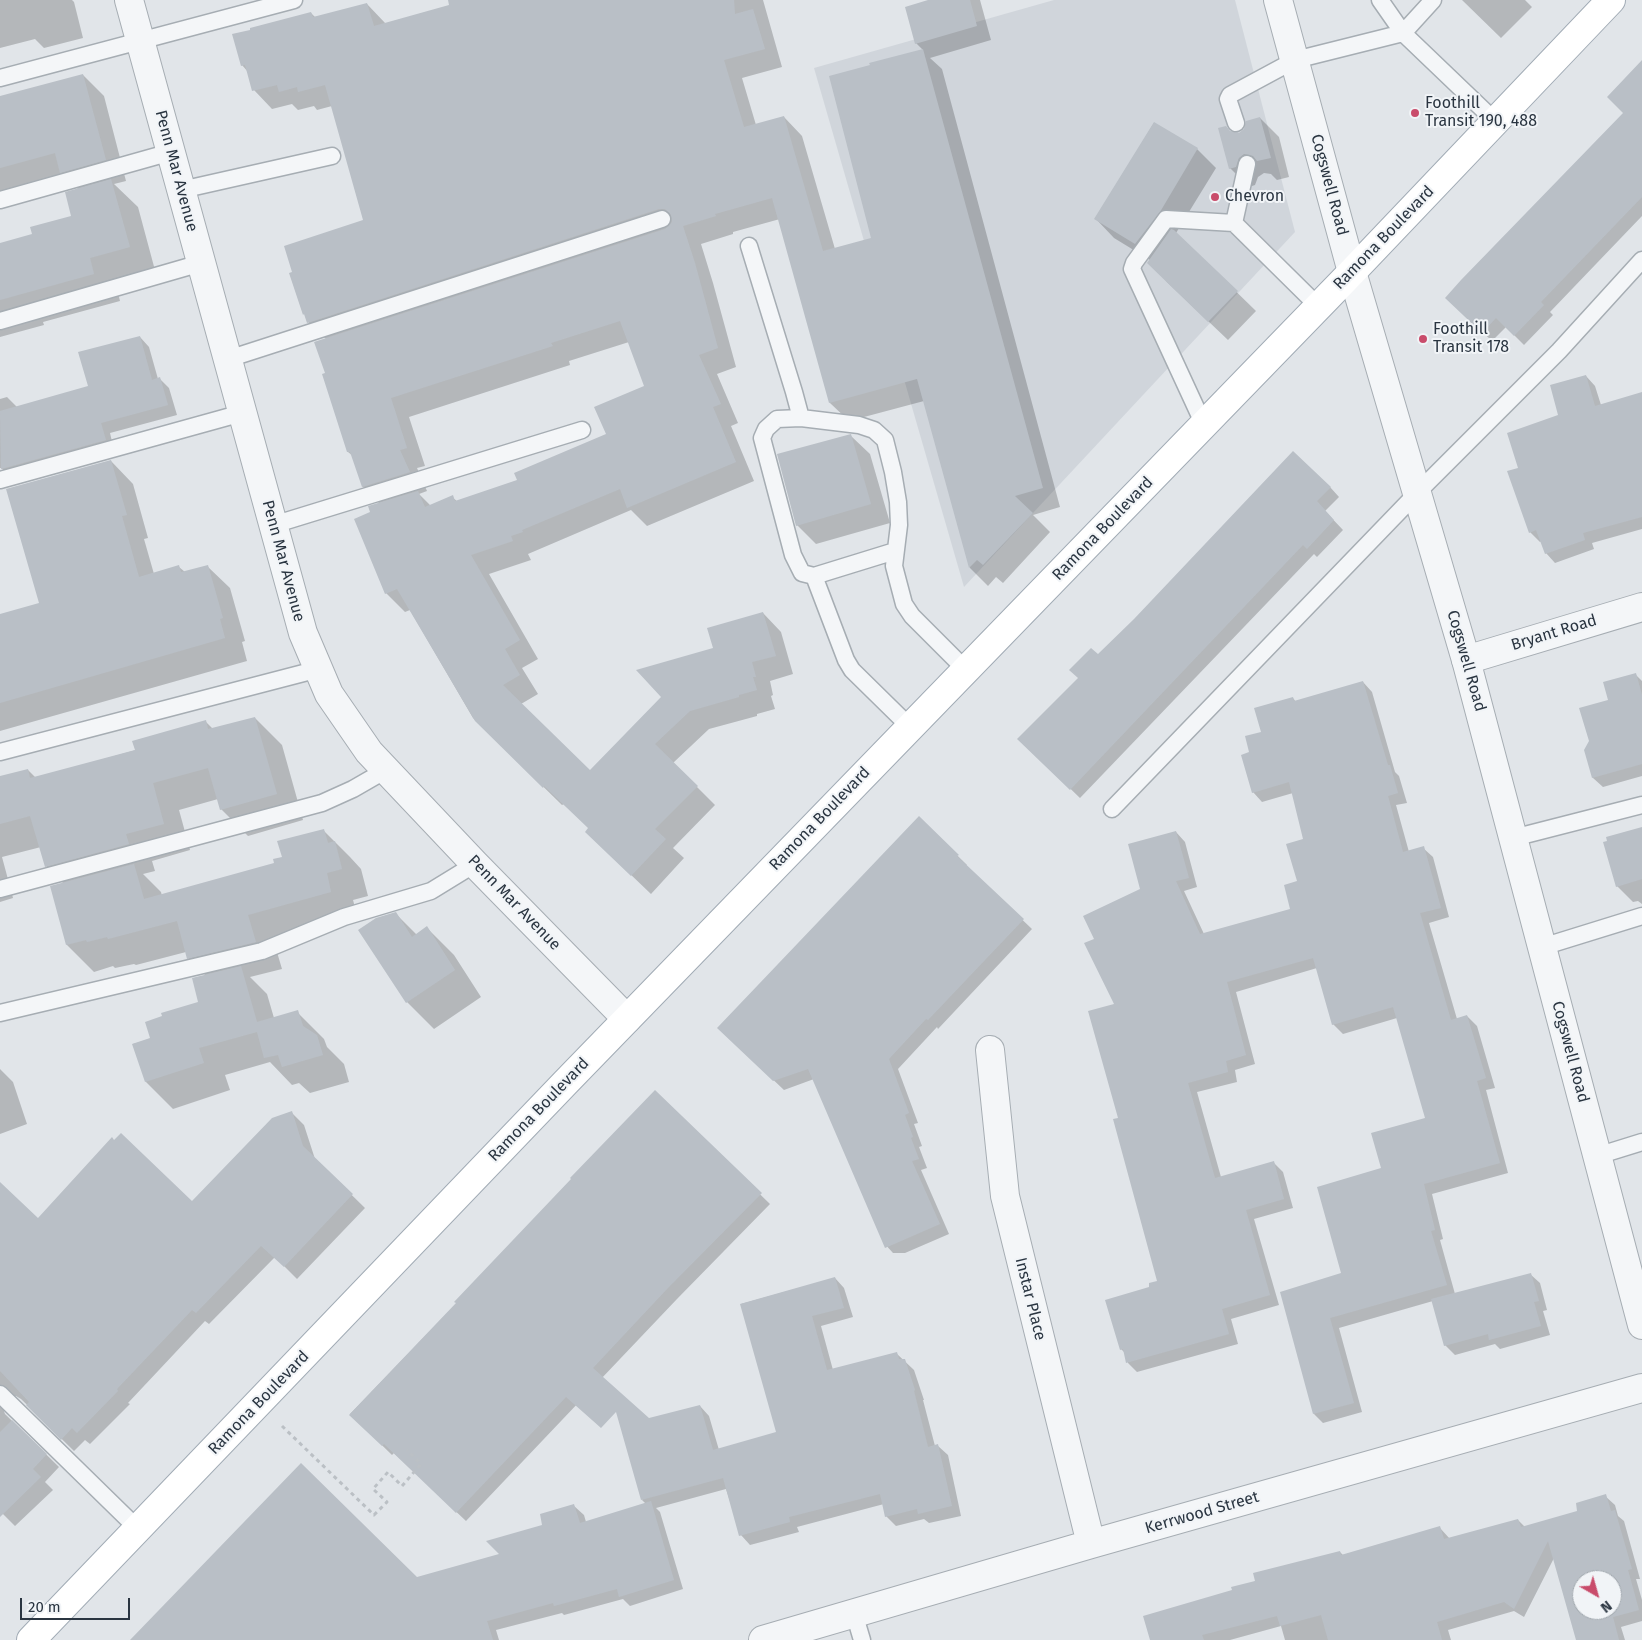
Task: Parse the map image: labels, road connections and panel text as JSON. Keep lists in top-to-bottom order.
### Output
{
  "streets": {
    "main road": ["Ramona Boulevard"],
    "street": [
      "Penn Mar Avenue",
      "Cogswell Road",
      "Bryant Road",
      "Instar Place",
      "Kerrwood Street"
    ]
  },
  "crossings": [
    ["Penn Mar Avenue", "Ramona Boulevard"],
    ["Cogswell Road", "Ramona Boulevard"],
    ["Cogswell Road", "Bryant Road"],
    ["Instar Place", "Kerrwood Street"]
  ],
  "places": ["Foothill Transit 190, 488", "Chevron", "Foothill Transit 178"],
  "scale_bar": "20 m",
  "north": "bottom right"
}
